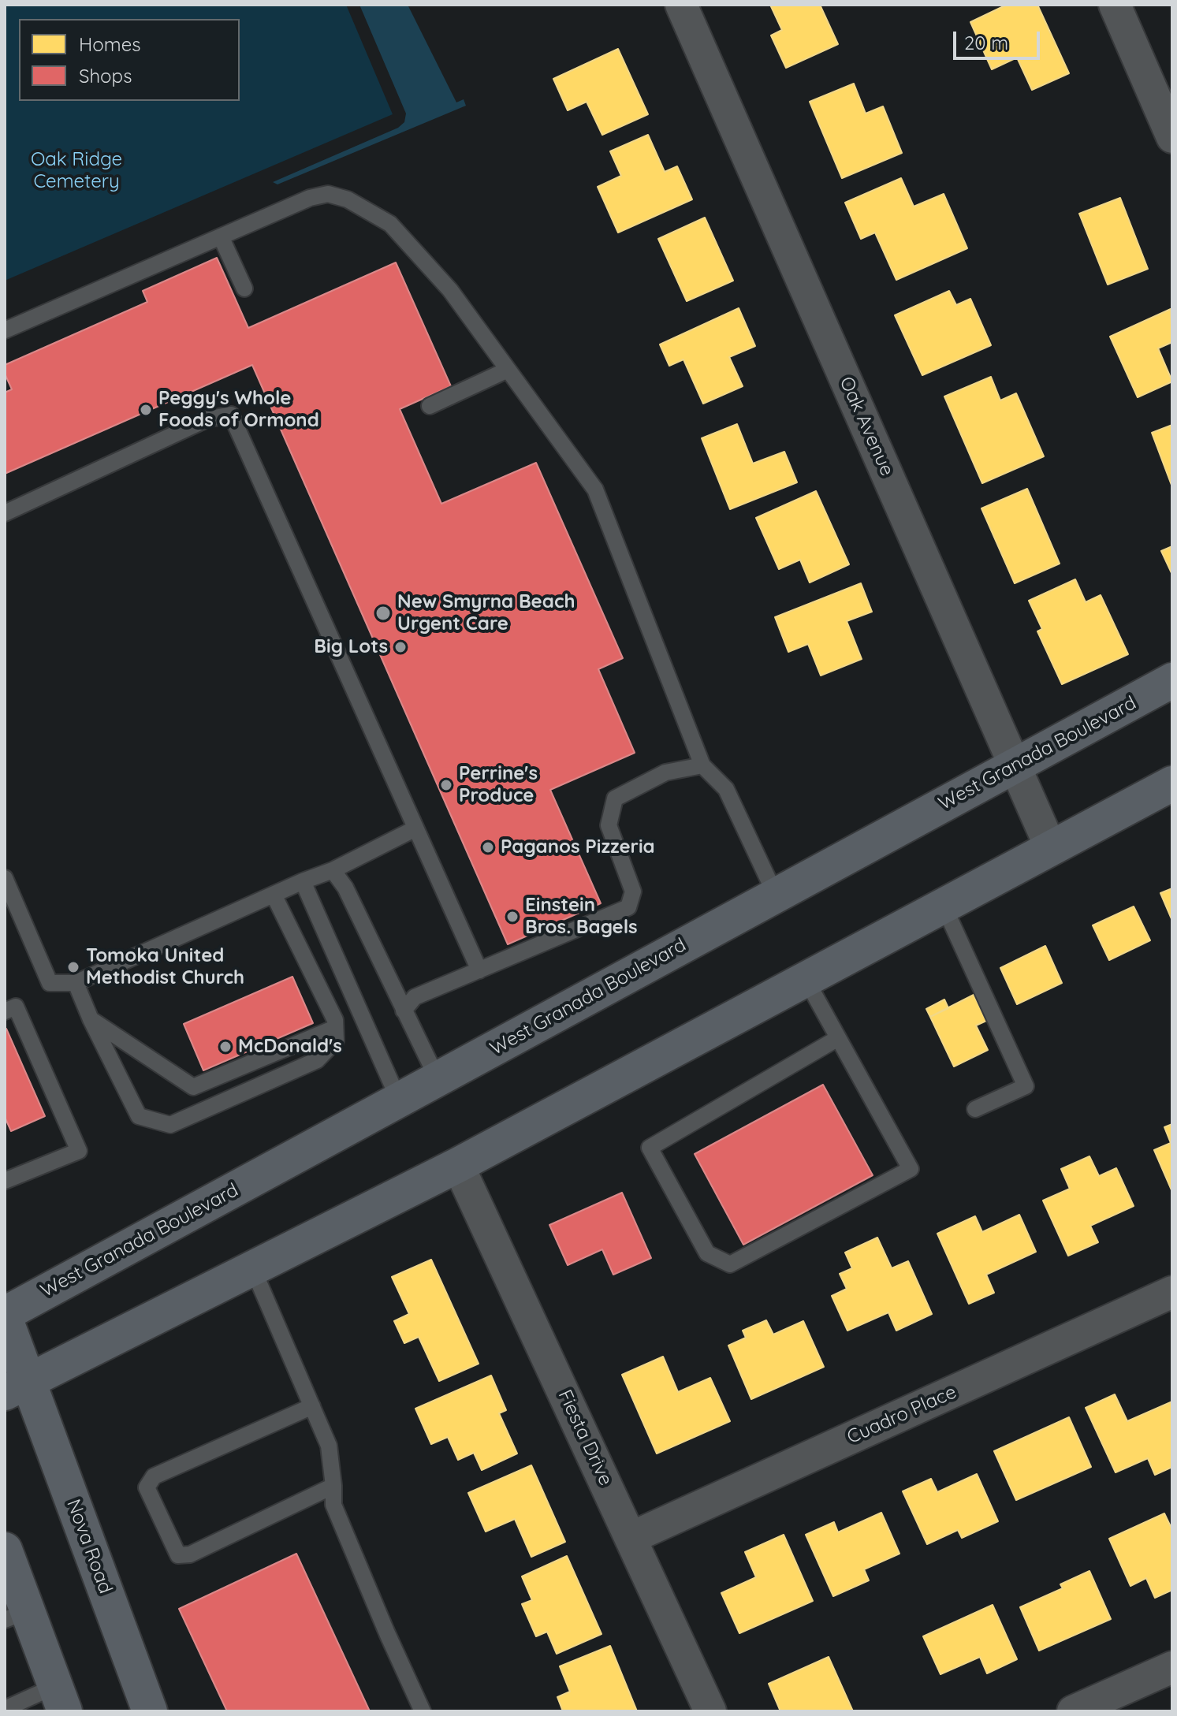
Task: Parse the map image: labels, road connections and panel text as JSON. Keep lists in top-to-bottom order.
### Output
{
  "streets": {
    "main road": ["West Granada Boulevard", "Nova Road"],
    "street": ["Oak Avenue", "Cuadro Place", "Fiesta Drive"]
  },
  "crossings": [
    ["Oak Avenue", "West Granada Boulevard"],
    ["West Granada Boulevard", "Nova Road"],
    ["Cuadro Place", "Fiesta Drive"]
  ],
  "parks": ["Oak Ridge Cemetery"],
  "places": [
    "Peggy's Whole Foods of Ormond",
    "New Smyrna Beach Urgent Care",
    "Big Lots",
    "Perrine's Produce",
    "Paganos Pizzeria",
    "Einstein Bros. Bagels",
    "Tomoka United Methodist Church",
    "McDonald's"
  ],
  "legend": ["Homes", "Shops"],
  "scale_bar": "20 m"
}
